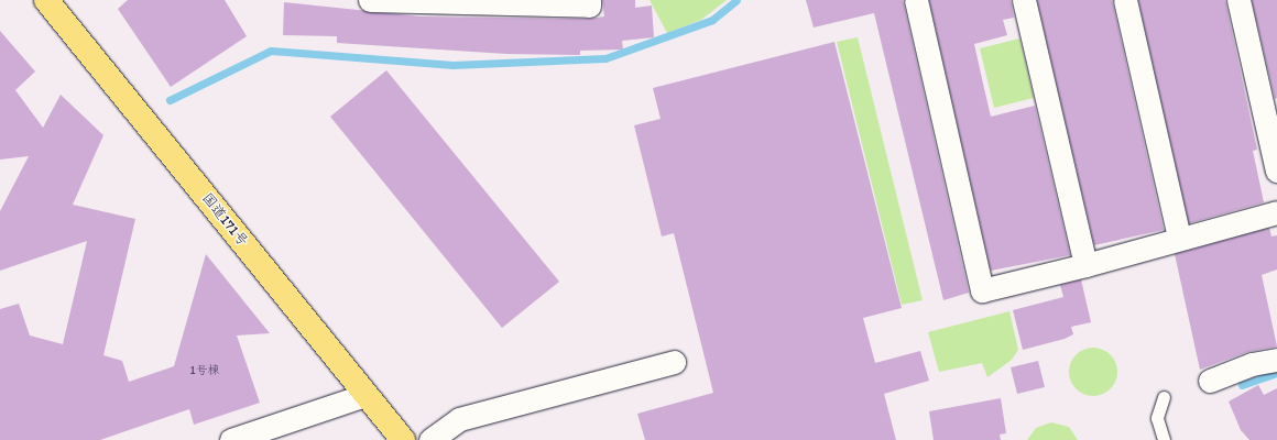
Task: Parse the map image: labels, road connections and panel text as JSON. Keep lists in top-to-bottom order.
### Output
{
  "streets": {
    "highway": ["国道171号"]
  },
  "house_numbers": ["1号棟"]
}
